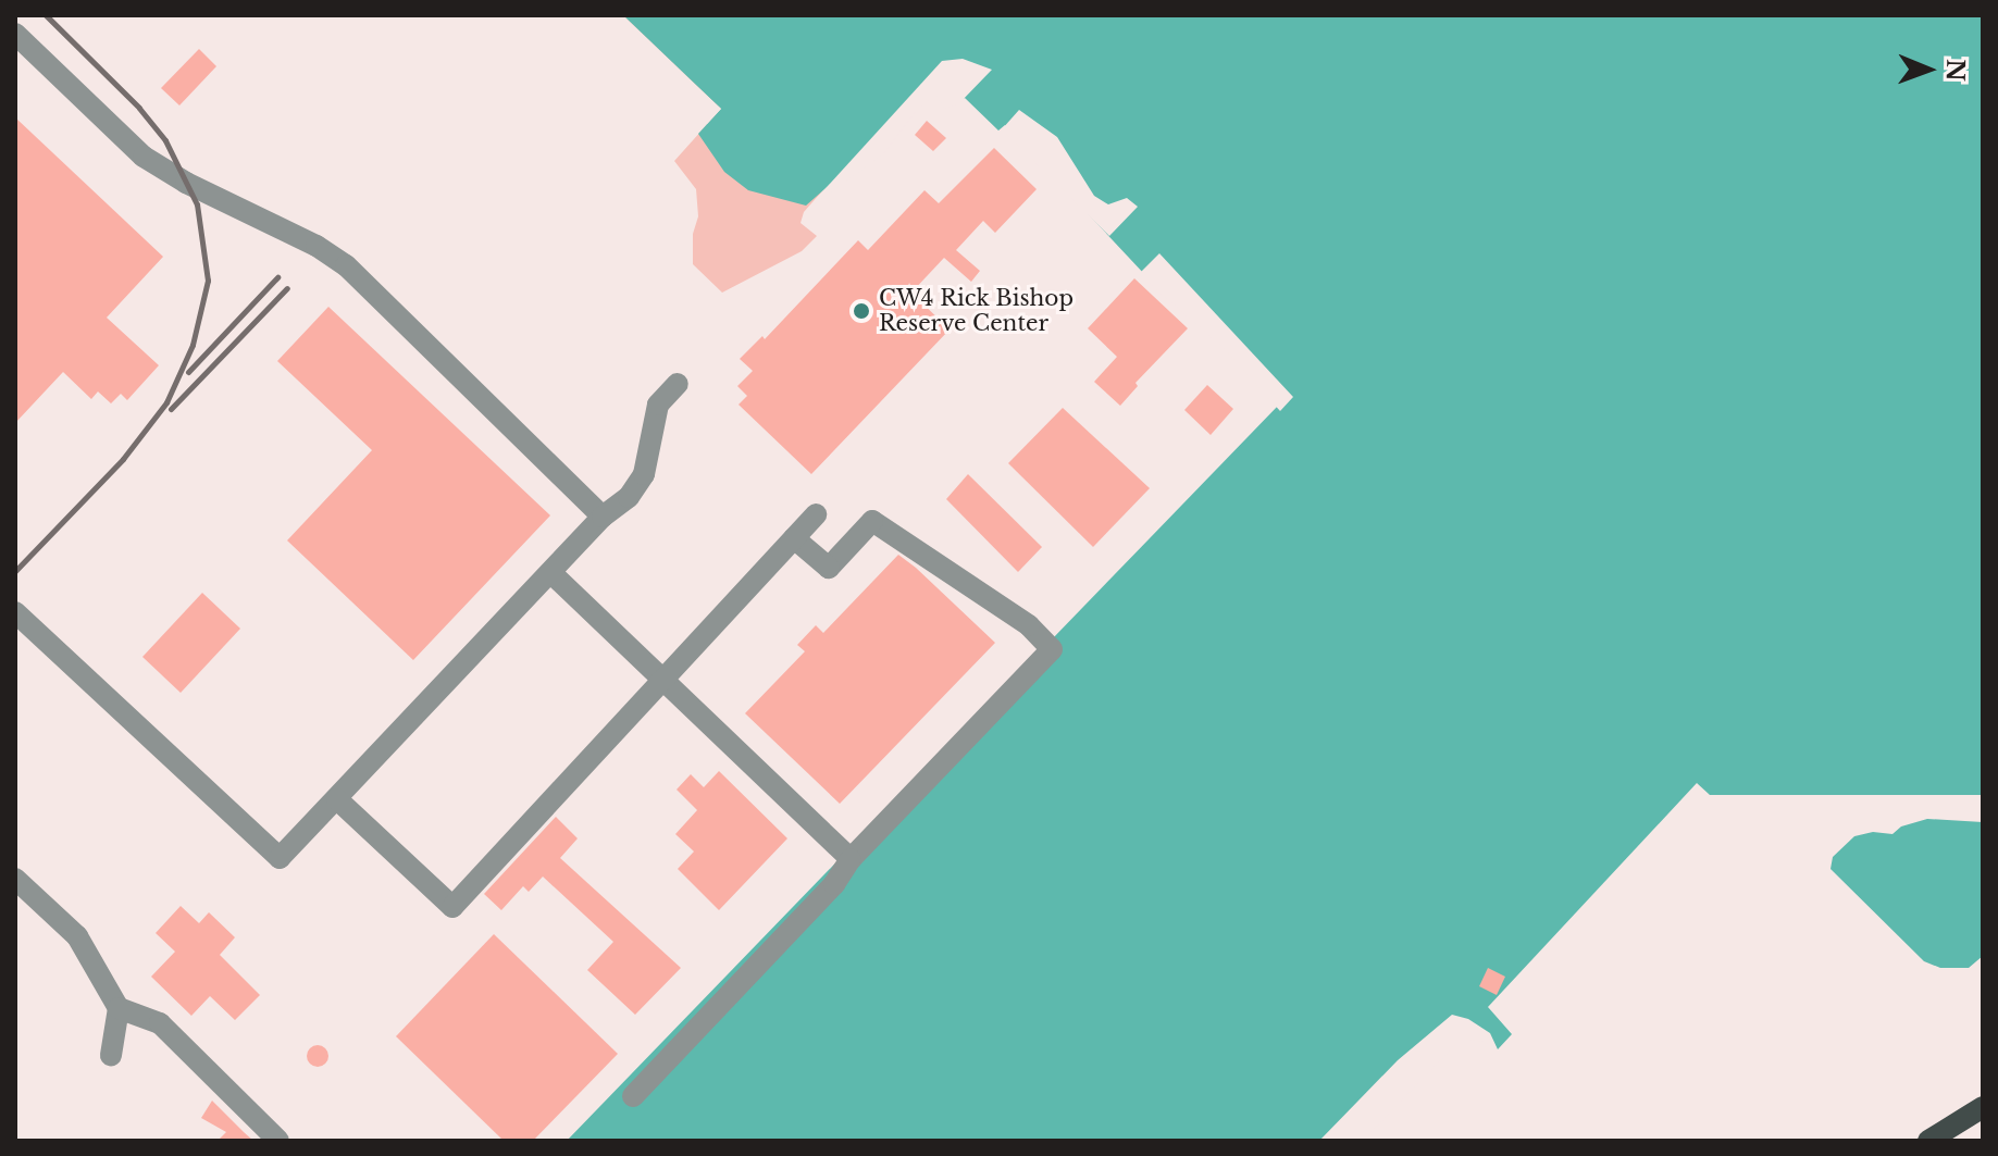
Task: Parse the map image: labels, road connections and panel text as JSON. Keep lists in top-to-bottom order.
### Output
{
  "places": ["CW4 Rick Bishop Reserve Center"],
  "north": "right"
}
